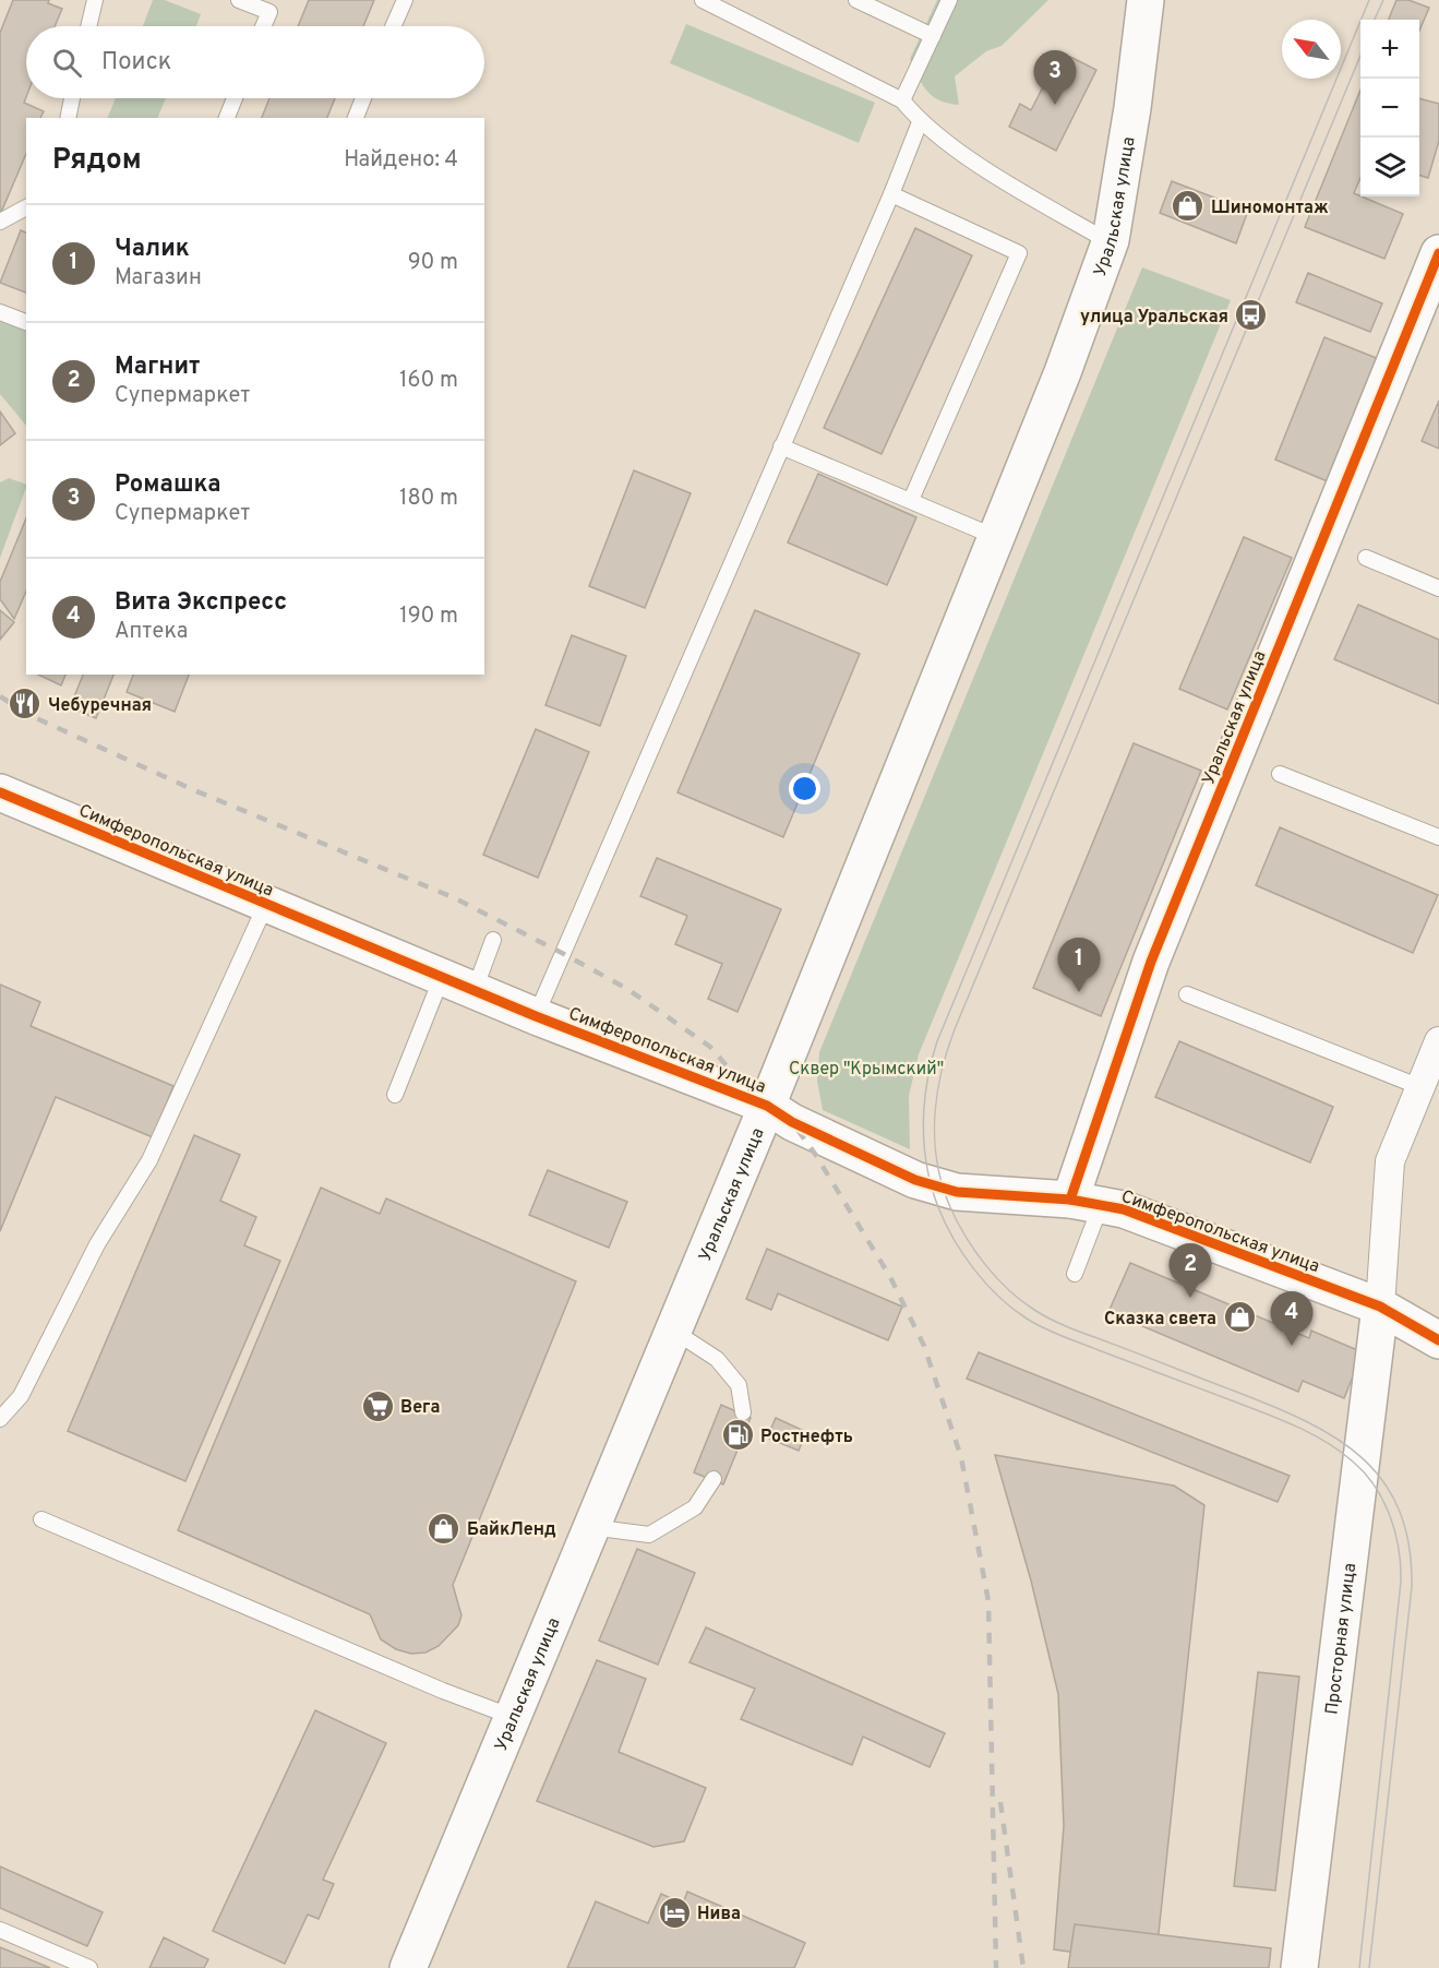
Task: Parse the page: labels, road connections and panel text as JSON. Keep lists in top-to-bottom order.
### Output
{
  "streets": {
    "main road": ["Уральская улица", "Симферопольская улица", "Просторная улица"]
  },
  "crossings": [
    ["Уральская улица", "Симферопольская улица"],
    ["Симферопольская улица", "Просторная улица"]
  ],
  "parks": ["Сквер \"Крымский\""],
  "places": {
    "shop": ["Шиномонтаж", "Сказка света", "БайкЛенд"],
    "bus stop": ["улица Уральская"],
    "restaurant": ["Чебуречная"],
    "supermarket": ["Вега"],
    "fuel station": ["Ростнефть"],
    "hotel": ["Нива"]
  },
  "north": "top left",
  "page": {
    "map_buttons": ["+", "−"],
    "search": "Поиск",
    "pins": [
      "3",
      "1",
      "2",
      "4"
    ],
    "heading": ["Рядом", "Найдено: 4"],
    "list": [
      {
        "mark": "1",
        "name": "Чалик",
        "note": "Магазин",
        "value": "90 m"
      },
      {
        "mark": "2",
        "name": "Магнит",
        "note": "Супермаркет",
        "value": "160 m"
      },
      {
        "mark": "3",
        "name": "Ромашка",
        "note": "Супермаркет",
        "value": "180 m"
      },
      {
        "mark": "4",
        "name": "Вита Экспресс",
        "note": "Аптека",
        "value": "190 m"
      }
    ]
  }
}
